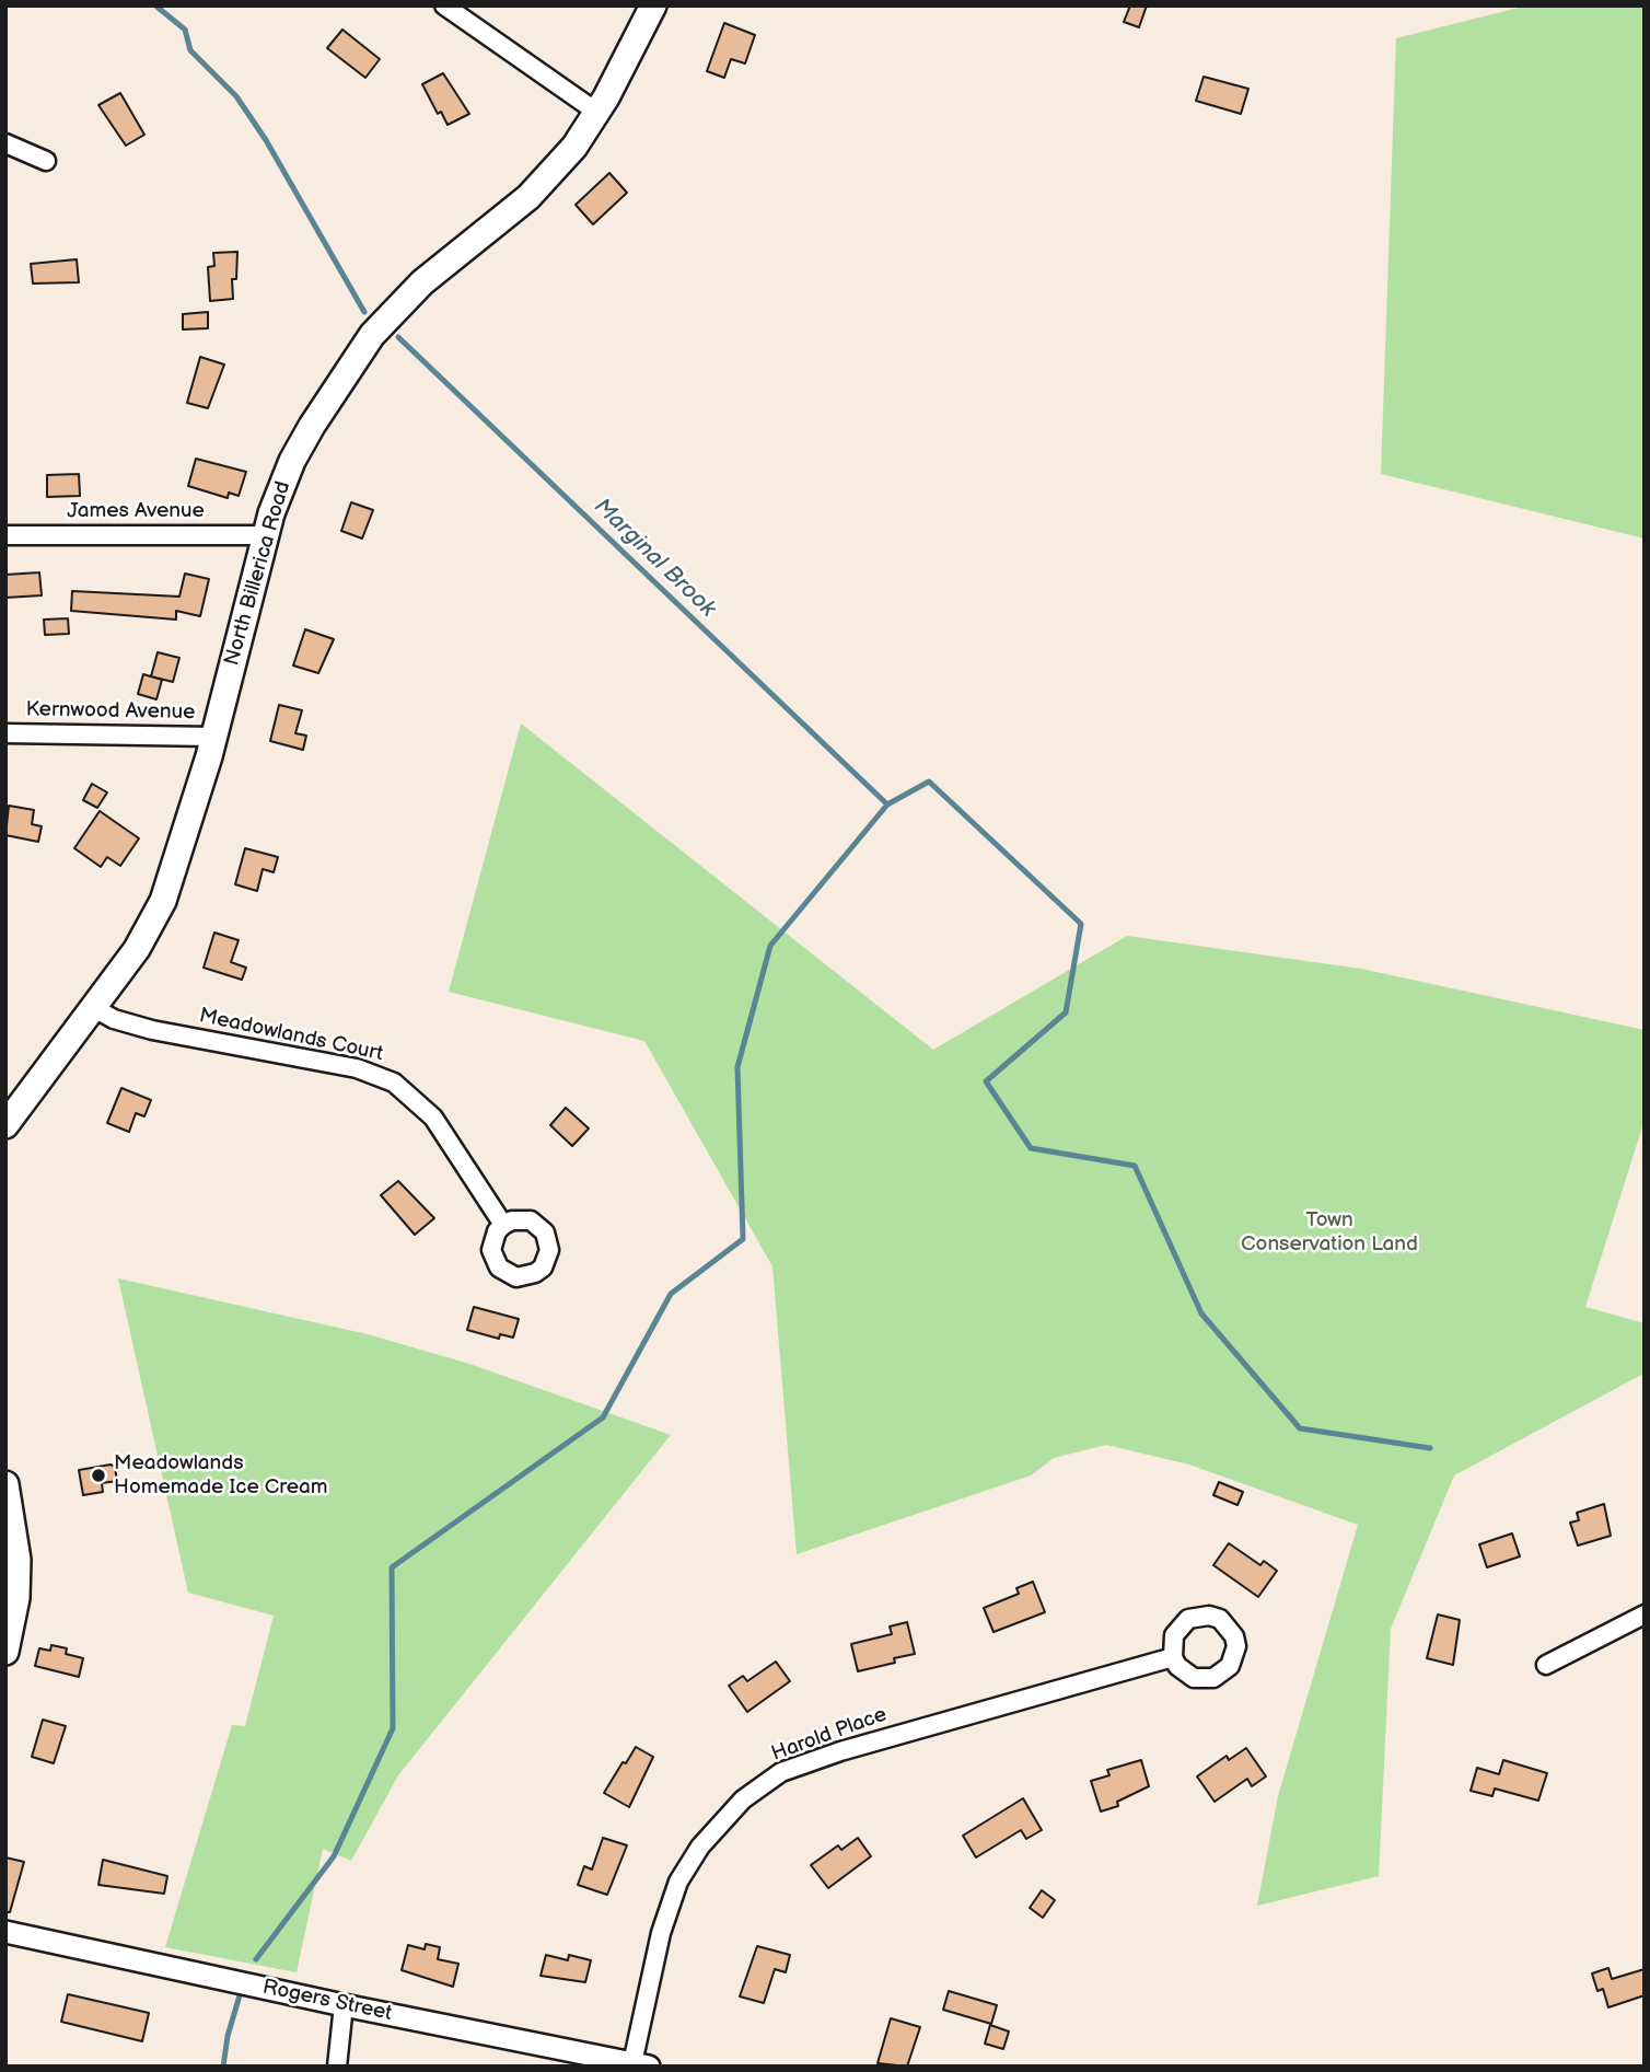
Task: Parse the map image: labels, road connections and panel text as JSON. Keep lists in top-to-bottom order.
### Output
{
  "streets": {
    "main road": ["North Billerica Road"],
    "street": [
      "James Avenue",
      "Kernwood Avenue",
      "Meadowlands Court",
      "Harold Place",
      "Rogers Street"
    ]
  },
  "crossings": [
    ["James Avenue", "North Billerica Road"],
    ["North Billerica Road", "Kernwood Avenue"],
    ["North Billerica Road", "Meadowlands Court"],
    ["Harold Place", "Rogers Street"]
  ],
  "water": ["Marginal Brook"],
  "parks": ["Town Conservation Land"],
  "places": ["Meadowlands Homemade Ice Cream"]
}
